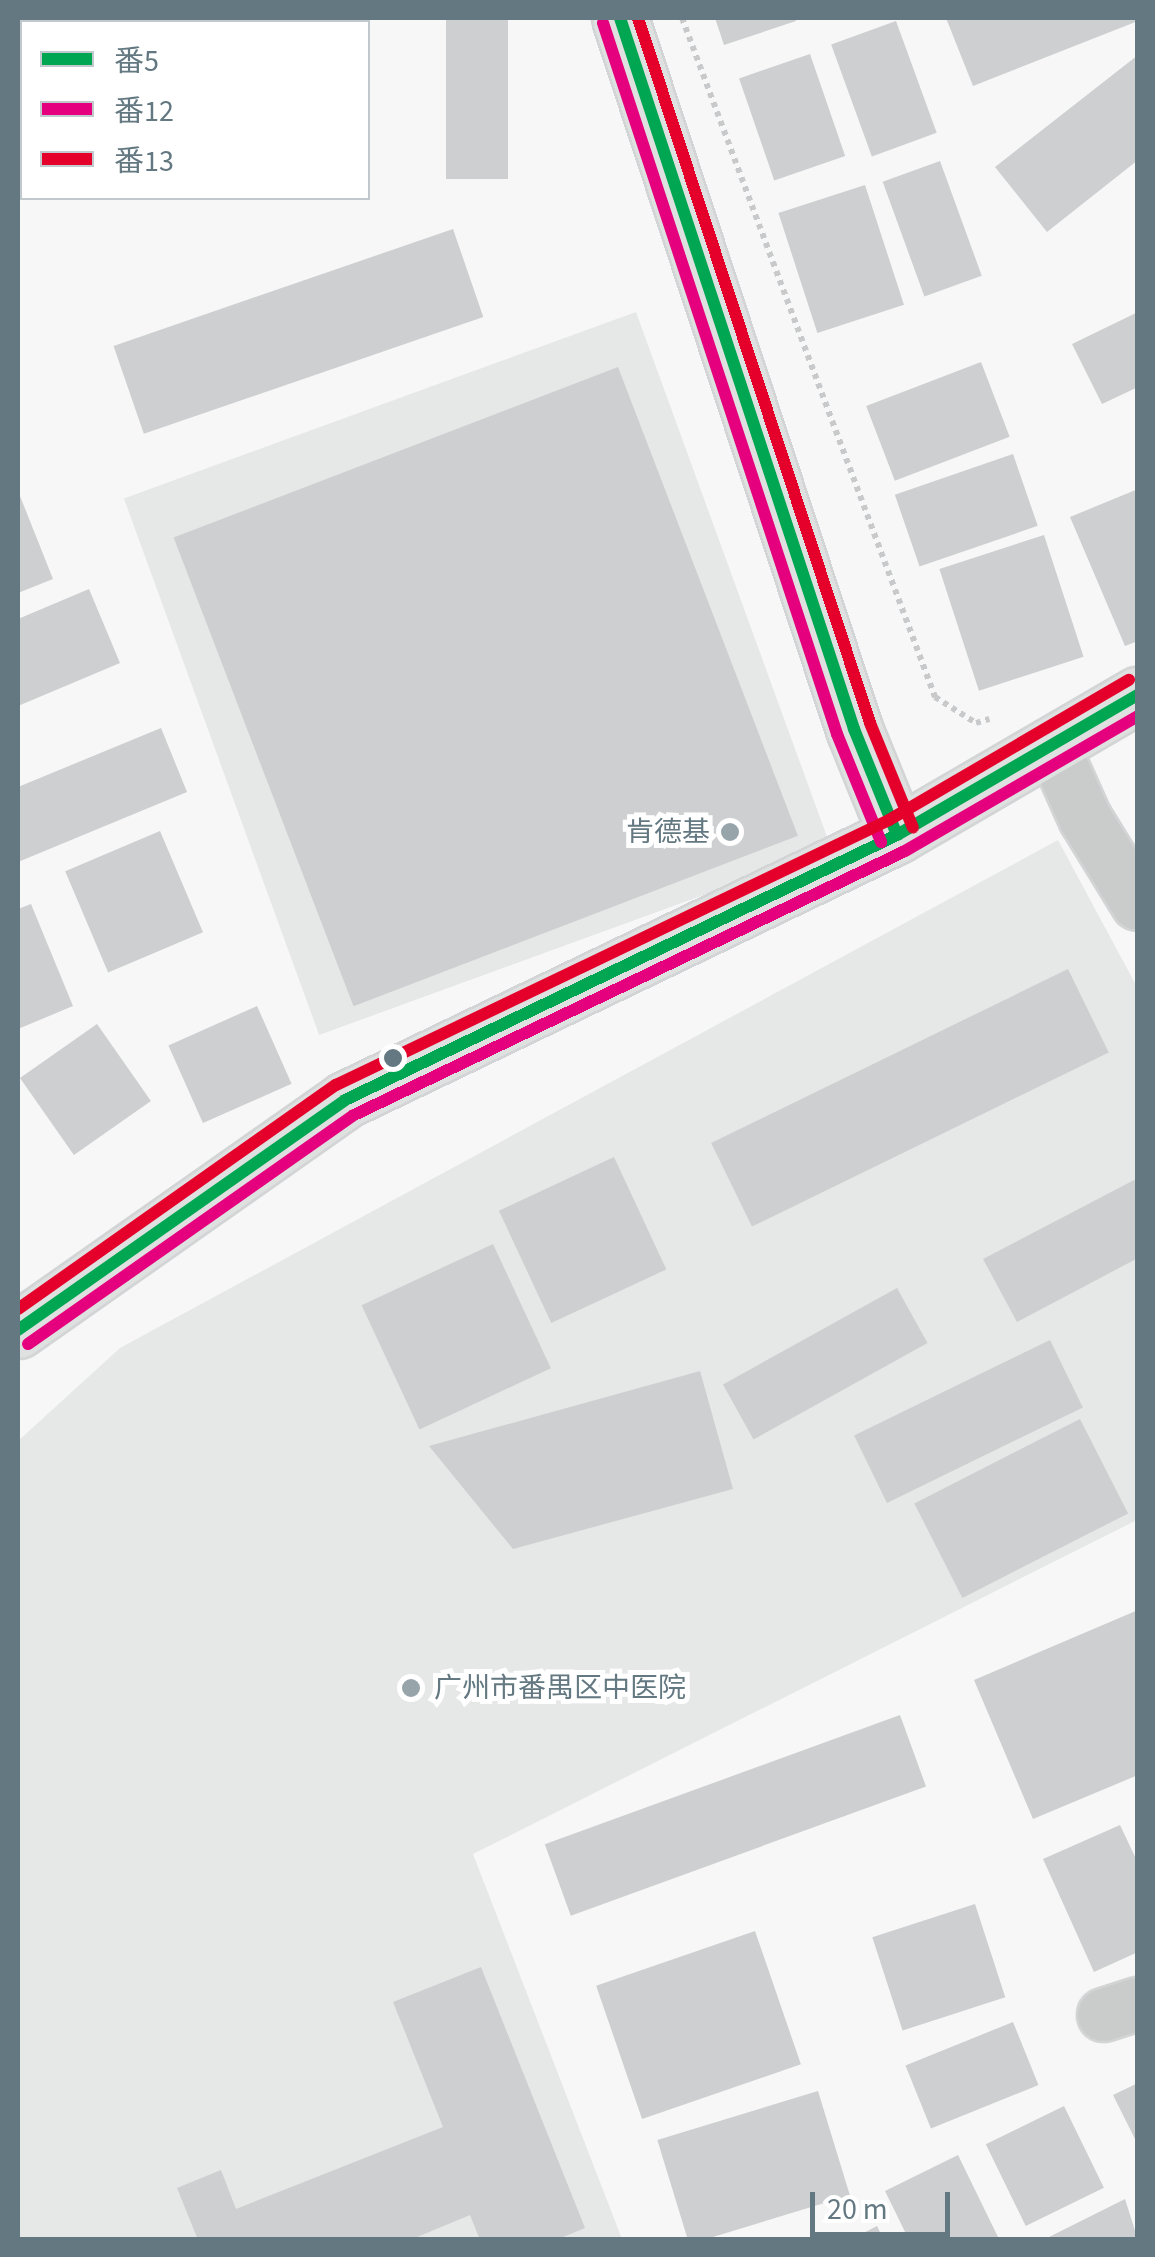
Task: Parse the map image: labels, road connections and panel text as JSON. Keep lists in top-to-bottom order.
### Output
{
  "places": ["肯德基", "广州市番禺区中医院"],
  "lines": ["transit line 番5", "transit line 番13", "transit line 番12"],
  "legend": ["番5", "番12", "番13"],
  "scale_bar": "20 m"
}
